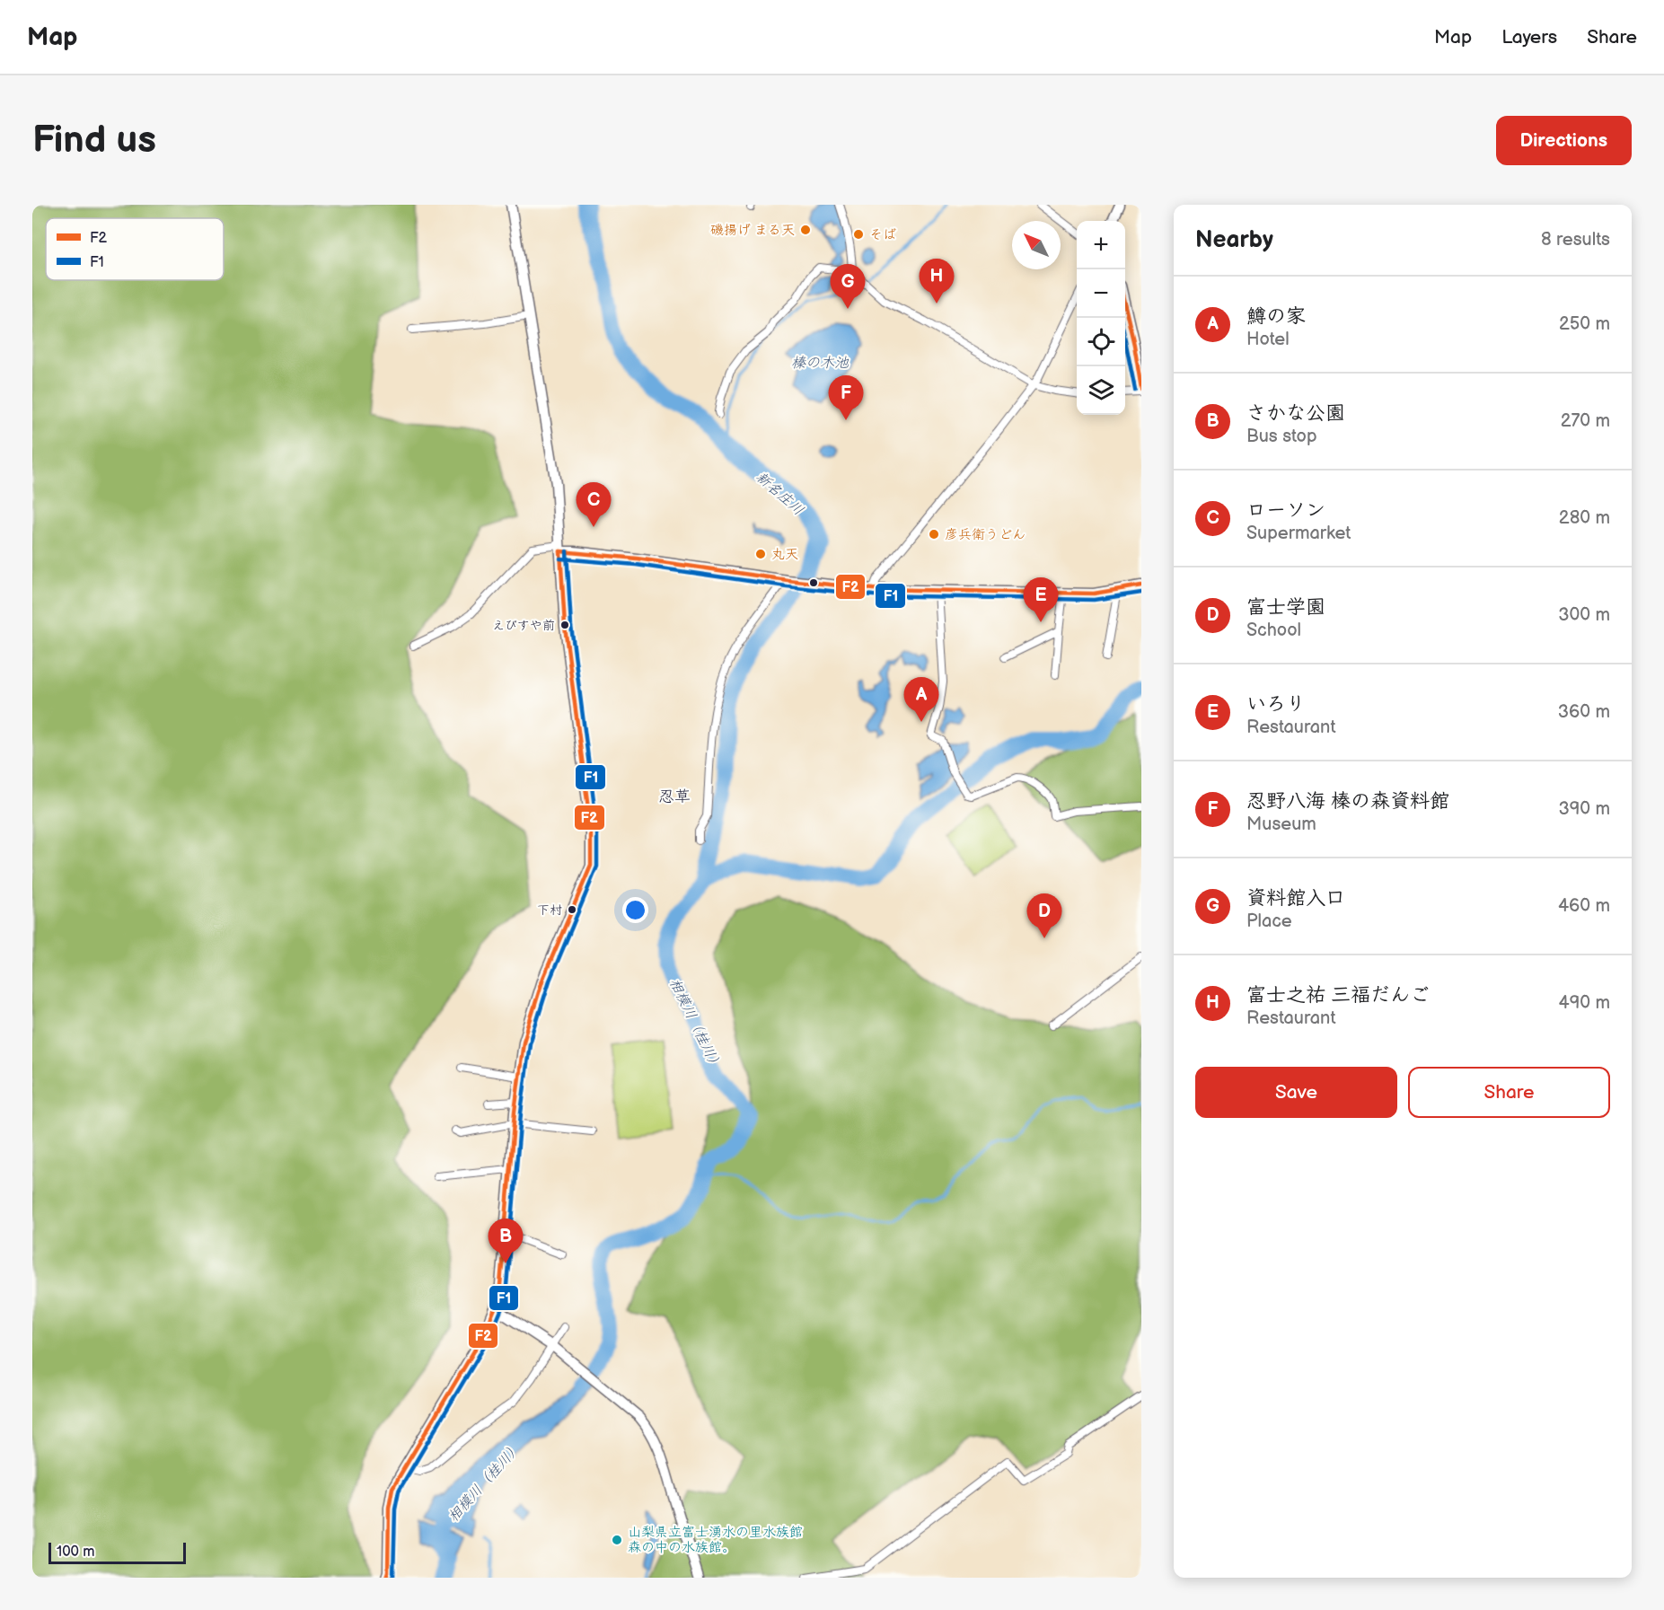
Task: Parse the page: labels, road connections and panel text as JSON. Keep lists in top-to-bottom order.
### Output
{
  "districts": ["忍草"],
  "water": ["榛の木池", "新名庄川", "相模川（桂川）"],
  "places": [
    "磯揚げ まる天",
    "そば",
    "彦兵衛うどん",
    "丸天",
    "えびすや前",
    "下村",
    "山梨県立富士湧水の里水族館 森の中の水族館。"
  ],
  "lines": ["transit line F2", "transit line F1"],
  "legend": ["F2", "F1"],
  "scale_bar": "100 m",
  "north": "top left",
  "page": {
    "header": "Map",
    "nav": ["Map", "Layers", "Share"],
    "buttons": [
      "Directions",
      ["Save", "Share"]
    ],
    "title": "Find us",
    "heading": ["Nearby", "8 results"],
    "map_buttons": ["+", "−"],
    "pins": [
      "H",
      "G",
      "F",
      "C",
      "E",
      "A",
      "D",
      "B"
    ],
    "list": [
      {
        "mark": "A",
        "name": "鱒の家",
        "note": "Hotel",
        "value": "250 m"
      },
      {
        "mark": "B",
        "name": "さかな公園",
        "note": "Bus stop",
        "value": "270 m"
      },
      {
        "mark": "C",
        "name": "ローソン",
        "note": "Supermarket",
        "value": "280 m"
      },
      {
        "mark": "D",
        "name": "富士学園",
        "note": "School",
        "value": "300 m"
      },
      {
        "mark": "E",
        "name": "いろり",
        "note": "Restaurant",
        "value": "360 m"
      },
      {
        "mark": "F",
        "name": "忍野八海 榛の森資料館",
        "note": "Museum",
        "value": "390 m"
      },
      {
        "mark": "G",
        "name": "資料館入口",
        "note": "Place",
        "value": "460 m"
      },
      {
        "mark": "H",
        "name": "富士之祐 三福だんご",
        "note": "Restaurant",
        "value": "490 m"
      }
    ],
    "scale": "100 m"
  }
}
